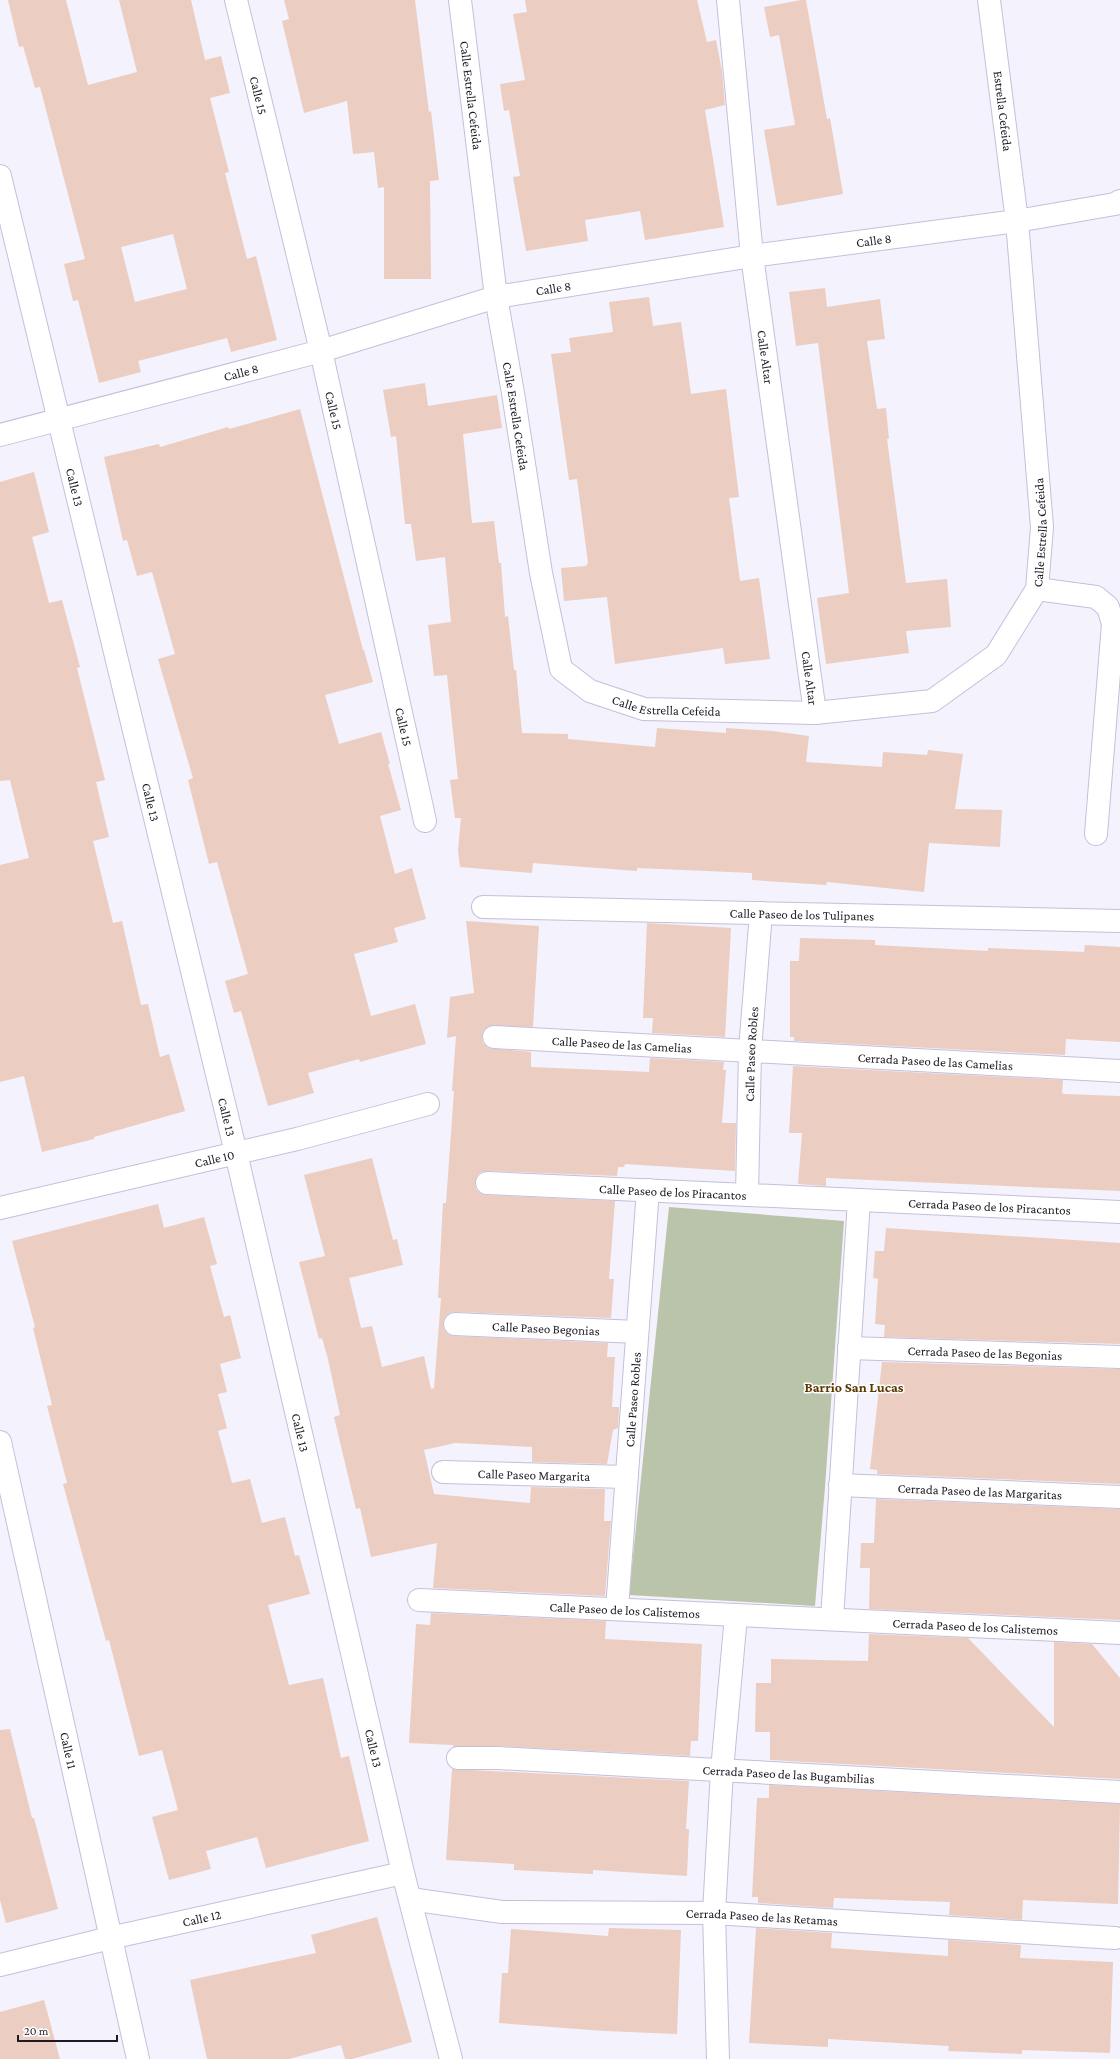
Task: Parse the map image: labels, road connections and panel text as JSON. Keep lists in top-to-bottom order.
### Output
{
  "streets": {
    "street": [
      "Calle 15",
      "Calle Estrella Cefeida",
      "Estrella Cefeida",
      "Calle 8",
      "Calle Altar",
      "Calle 13",
      "Calle Paseo de los Tulipanes",
      "Calle Paseo de las Camelias",
      "Calle Paseo Robles",
      "Cerrada Paseo de las Camelias",
      "Calle 10",
      "Calle Paseo de los Piracantos",
      "Cerrada Paseo de los Piracantos",
      "Calle Paseo Begonias",
      "Cerrada Paseo de las Begonias",
      "Calle Paseo Margarita",
      "Cerrada Paseo de las Margaritas",
      "Calle Paseo de los Calistemos",
      "Cerrada Paseo de los Calistemos",
      "Calle 11",
      "Cerrada Paseo de las Bugambilias",
      "Calle 12",
      "Cerrada Paseo de las Retamas"
    ]
  },
  "crossings": [
    ["Calle 15", "Calle 8"],
    ["Calle Estrella Cefeida", "Estrella Cefeida"],
    ["Calle Estrella Cefeida", "Calle 8"],
    ["Calle Estrella Cefeida", "Calle Altar"],
    ["Estrella Cefeida", "Calle 8"],
    ["Calle 8", "Calle Altar"],
    ["Calle 8", "Calle 13"],
    ["Calle 13", "Calle 10"],
    ["Calle 13", "Calle 12"],
    ["Calle 13", "Cerrada Paseo de las Retamas"],
    ["Calle Paseo de los Tulipanes", "Calle Paseo Robles"],
    ["Calle Paseo de las Camelias", "Calle Paseo Robles"],
    ["Calle Paseo de las Camelias", "Cerrada Paseo de las Camelias"],
    ["Calle Paseo Robles", "Cerrada Paseo de las Camelias"],
    ["Calle Paseo Robles", "Calle Paseo de los Piracantos"],
    ["Calle Paseo Robles", "Calle Paseo Begonias"],
    ["Calle Paseo Robles", "Calle Paseo Margarita"],
    ["Calle Paseo Robles", "Calle Paseo de los Calistemos"],
    ["Calle Paseo de los Piracantos", "Cerrada Paseo de los Piracantos"],
    ["Calle Paseo de los Calistemos", "Cerrada Paseo de los Calistemos"],
    ["Calle 11", "Calle 12"]
  ],
  "districts": ["Barrio San Lucas"],
  "scale_bar": "20 m"
}
